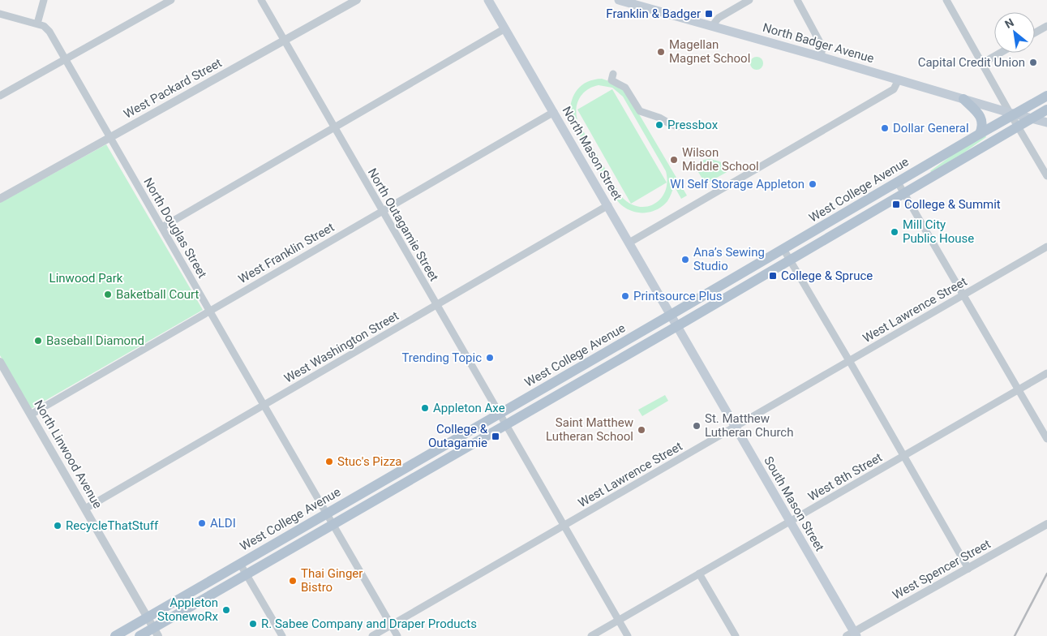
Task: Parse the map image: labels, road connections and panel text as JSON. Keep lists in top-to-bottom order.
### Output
{
  "streets": {
    "main road": [
      "North Badger Avenue",
      "North Mason Street",
      "West College Avenue",
      "South Mason Street"
    ],
    "street": [
      "West Packard Street",
      "North Outagamie Street",
      "North Douglas Street",
      "West Franklin Street",
      "West Lawrence Street",
      "West Washington Street",
      "North Linwood Avenue",
      "West 8th Street",
      "West Spencer Street"
    ]
  },
  "crossings": [
    ["North Badger Avenue", "West College Avenue"],
    ["West Packard Street", "North Outagamie Street"],
    ["West Packard Street", "North Douglas Street"],
    ["North Mason Street", "West College Avenue"],
    ["North Mason Street", "West Franklin Street"],
    ["North Mason Street", "West Washington Street"],
    ["North Mason Street", "South Mason Street"],
    ["West College Avenue", "North Outagamie Street"],
    ["West College Avenue", "North Douglas Street"],
    ["West College Avenue", "North Linwood Avenue"],
    ["West College Avenue", "South Mason Street"],
    ["North Outagamie Street", "West Franklin Street"],
    ["North Outagamie Street", "West Lawrence Street"],
    ["North Outagamie Street", "West Washington Street"],
    ["North Outagamie Street", "West 8th Street"],
    ["North Douglas Street", "West Franklin Street"],
    ["North Douglas Street", "West Lawrence Street"],
    ["North Douglas Street", "West Washington Street"],
    ["West Franklin Street", "North Linwood Avenue"],
    ["West Lawrence Street", "South Mason Street"],
    ["West Washington Street", "North Linwood Avenue"],
    ["West 8th Street", "South Mason Street"],
    ["South Mason Street", "West Spencer Street"]
  ],
  "parks": ["Linwood Park"],
  "places": {
    "transit": [
      "Franklin & Badger",
      "College & Summit",
      "College & Spruce",
      "College & Outagamie"
    ],
    "other": [
      "Magellan Magnet School",
      "Capital Credit Union",
      "Pressbox",
      "Dollar General",
      "Wilson Middle School",
      "WI Self Storage Appleton",
      "Mill City Public House",
      "Ana’s Sewing Studio",
      "Baketball Court",
      "Printsource Plus",
      "Baseball Diamond",
      "Trending Topic",
      "Appleton Axe",
      "St. Matthew Lutheran Church",
      "Saint Matthew Lutheran School",
      "Stuc's Pizza",
      "ALDI",
      "RecycleThatStuff",
      "Thai Ginger Bistro",
      "Appleton StonewoRx",
      "R. Sabee Company and Draper Products"
    ]
  },
  "north": "top left"
}
